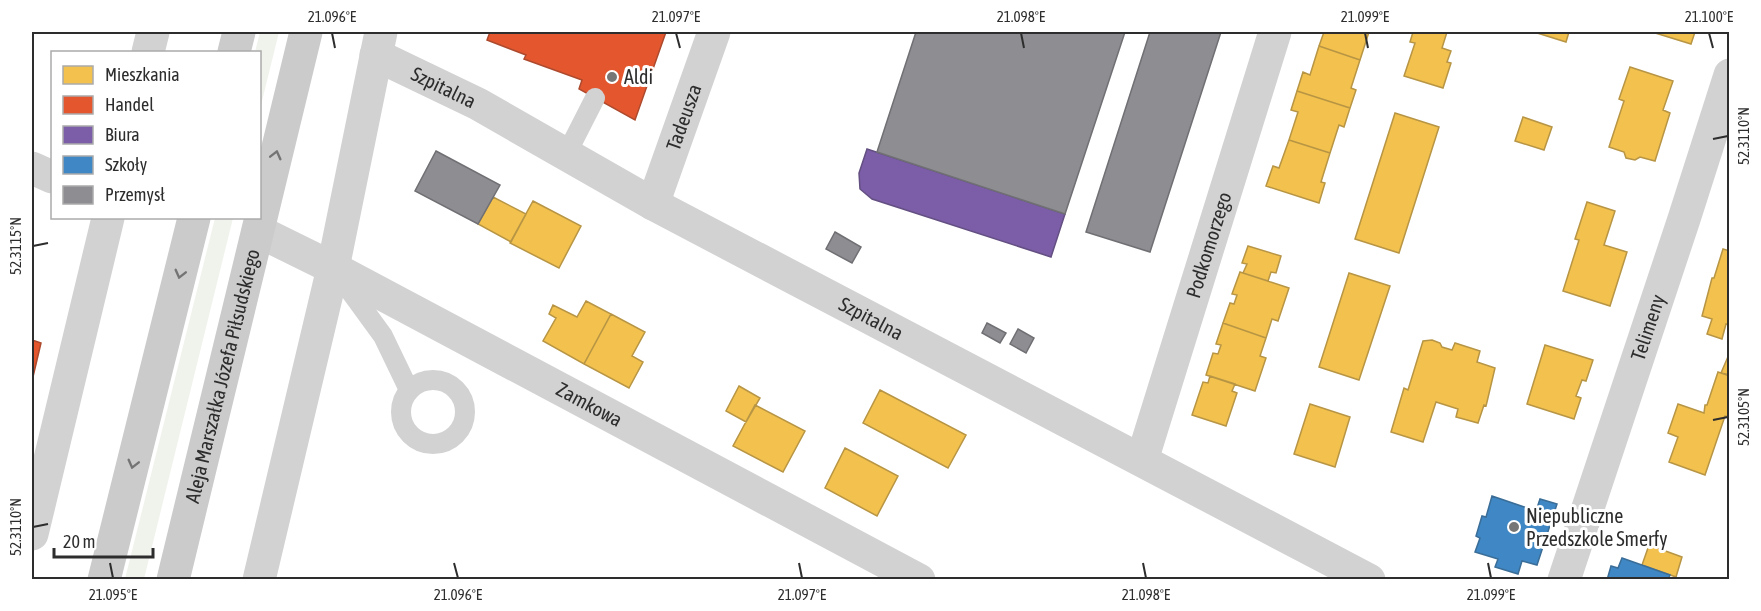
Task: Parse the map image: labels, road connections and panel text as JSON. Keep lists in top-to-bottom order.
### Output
{
  "streets": {
    "main road": ["Aleja Marszałka Józefa Piłsudskiego"],
    "street": [
      "Szpitalna",
      "Tadeusza",
      "Podkomorzego",
      "Telimeny",
      "Zamkowa"
    ]
  },
  "crossings": [
    ["Szpitalna", "Tadeusza"],
    ["Szpitalna", "Podkomorzego"],
    ["Aleja Marszałka Józefa Piłsudskiego", "Zamkowa"]
  ],
  "one_way": ["Aleja Marszałka Józefa Piłsudskiego"],
  "places": ["Aldi", "Niepubliczne Przedszkole Smerfy"],
  "legend": [
    "Mieszkania",
    "Handel",
    "Biura",
    "Szkoły",
    "Przemysł"
  ],
  "scale_bar": "20 m",
  "coordinates": [
    "21.096°E",
    "21.097°E",
    "21.098°E",
    "21.099°E",
    "21.100°E",
    "52.3110°N",
    "52.3115°N",
    "52.3105°N",
    "21.095°E"
  ]
}
